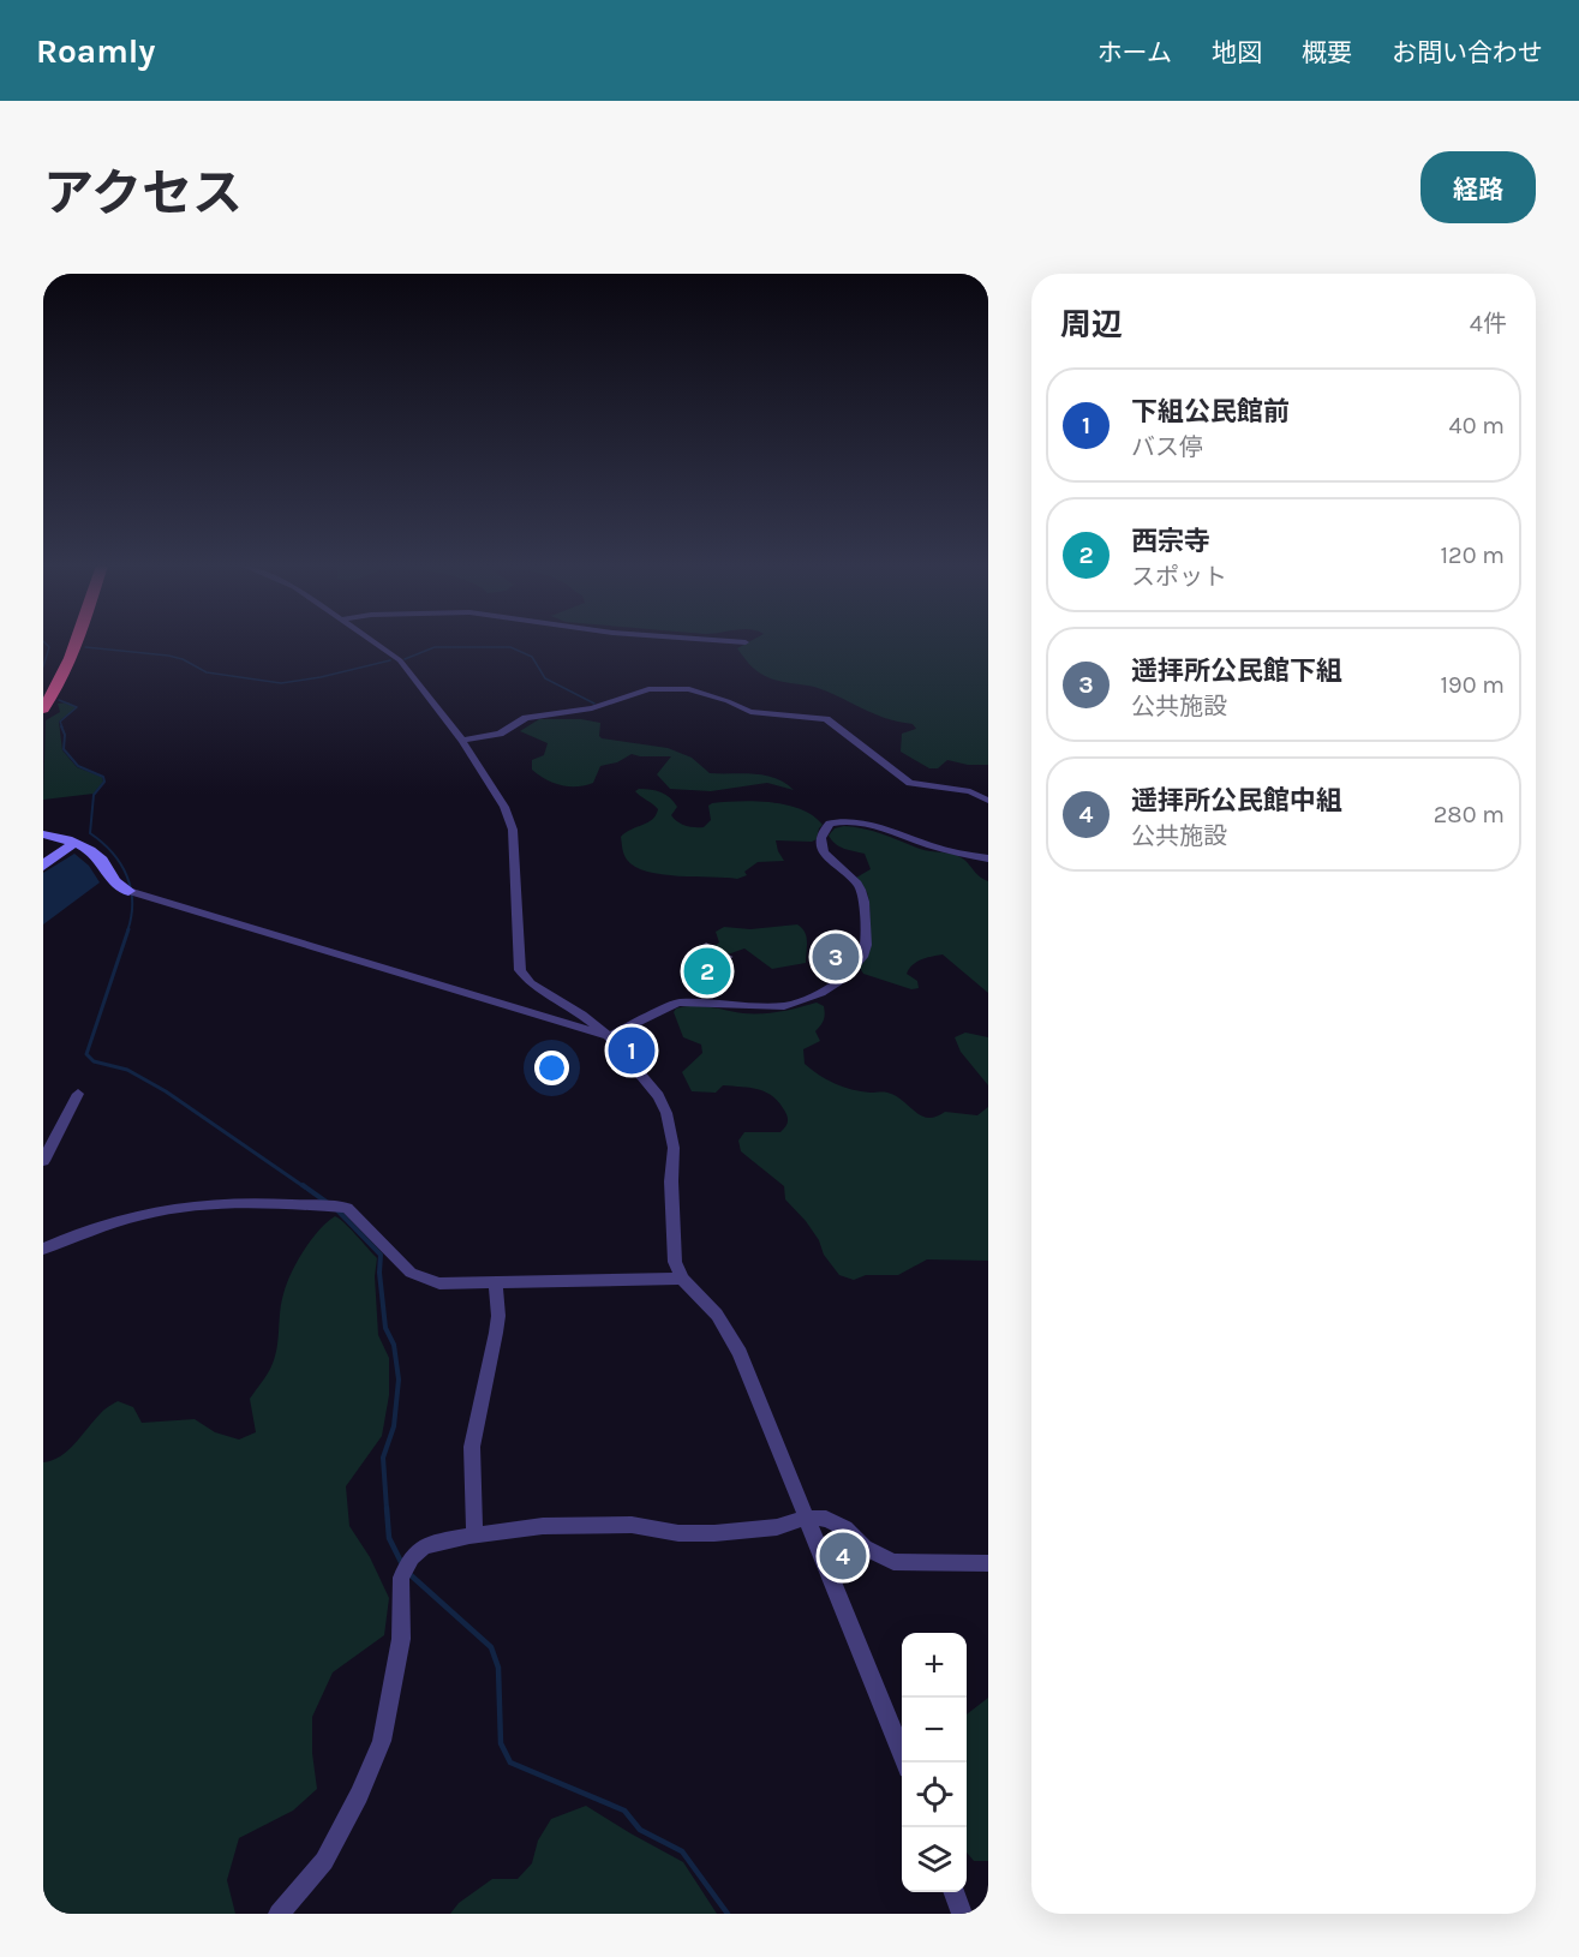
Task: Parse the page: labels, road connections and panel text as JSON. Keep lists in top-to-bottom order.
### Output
{
  "page": {
    "header": "Roamly",
    "nav": [
      "ホーム",
      "地図",
      "概要",
      "お問い合わせ"
    ],
    "title": "アクセス",
    "buttons": "経路",
    "heading": ["周辺", "4件"],
    "list": [
      {
        "mark": "1",
        "name": "下組公民館前",
        "note": "バス停",
        "value": "40 m"
      },
      {
        "mark": "2",
        "name": "西宗寺",
        "note": "スポット",
        "value": "120 m"
      },
      {
        "mark": "3",
        "name": "遥拝所公民館下組",
        "note": "公共施設",
        "value": "190 m"
      },
      {
        "mark": "4",
        "name": "遥拝所公民館中組",
        "note": "公共施設",
        "value": "280 m"
      }
    ],
    "pins": [
      "3",
      "2",
      "1",
      "4"
    ],
    "map_buttons": ["+", "−"]
  }
}
